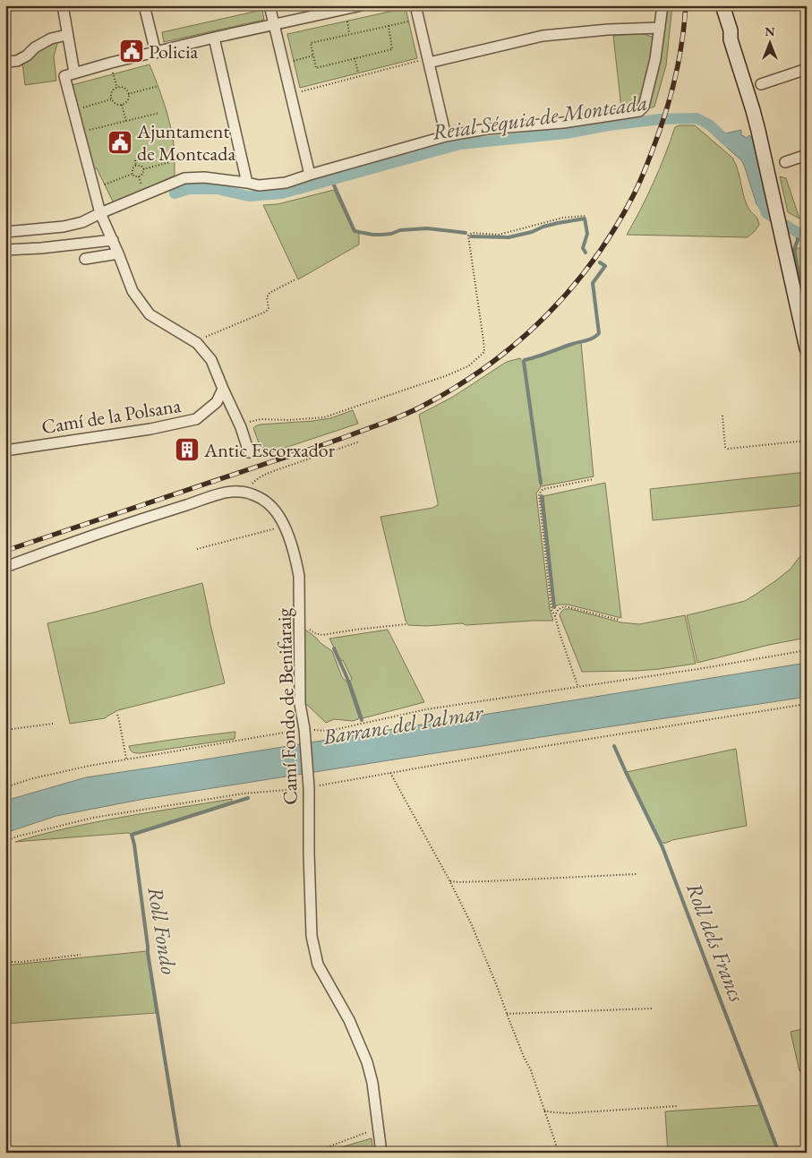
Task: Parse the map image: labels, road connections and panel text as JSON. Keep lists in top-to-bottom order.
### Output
{
  "streets": {
    "street": ["Camí de la Polsana", "Camí Fondo de Benifaraig"]
  },
  "water": [
    "Reial Séquia de Montcada",
    "Barranc del Palmar",
    "Roll Fondo",
    "Roll dels Francs"
  ],
  "places": {
    "public building": ["Policia", "Ajuntament de Montcada"],
    "building": ["Antic Escorxador"]
  },
  "north": "top"
}
